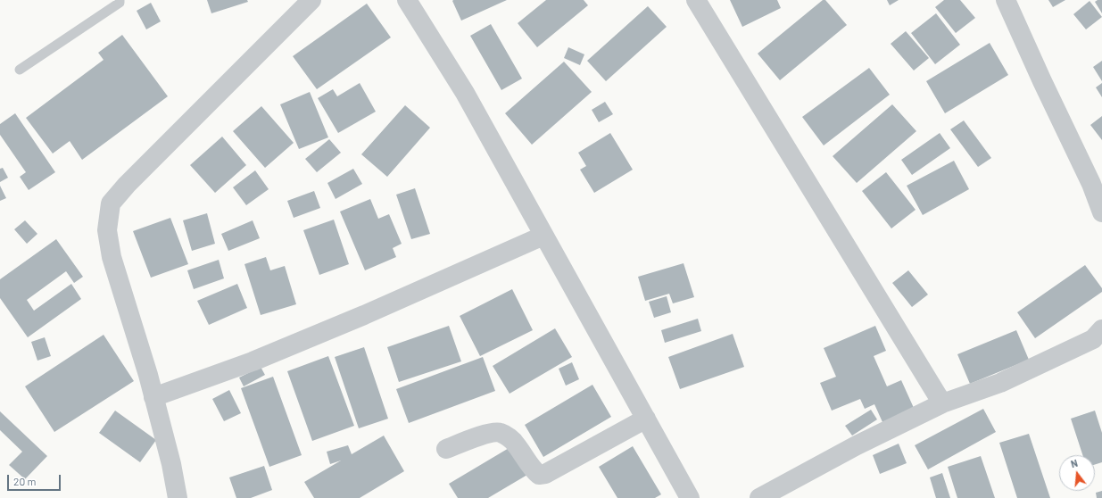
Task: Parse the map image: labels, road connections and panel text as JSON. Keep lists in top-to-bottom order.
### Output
{
  "scale_bar": "20 m",
  "north": "top"
}
